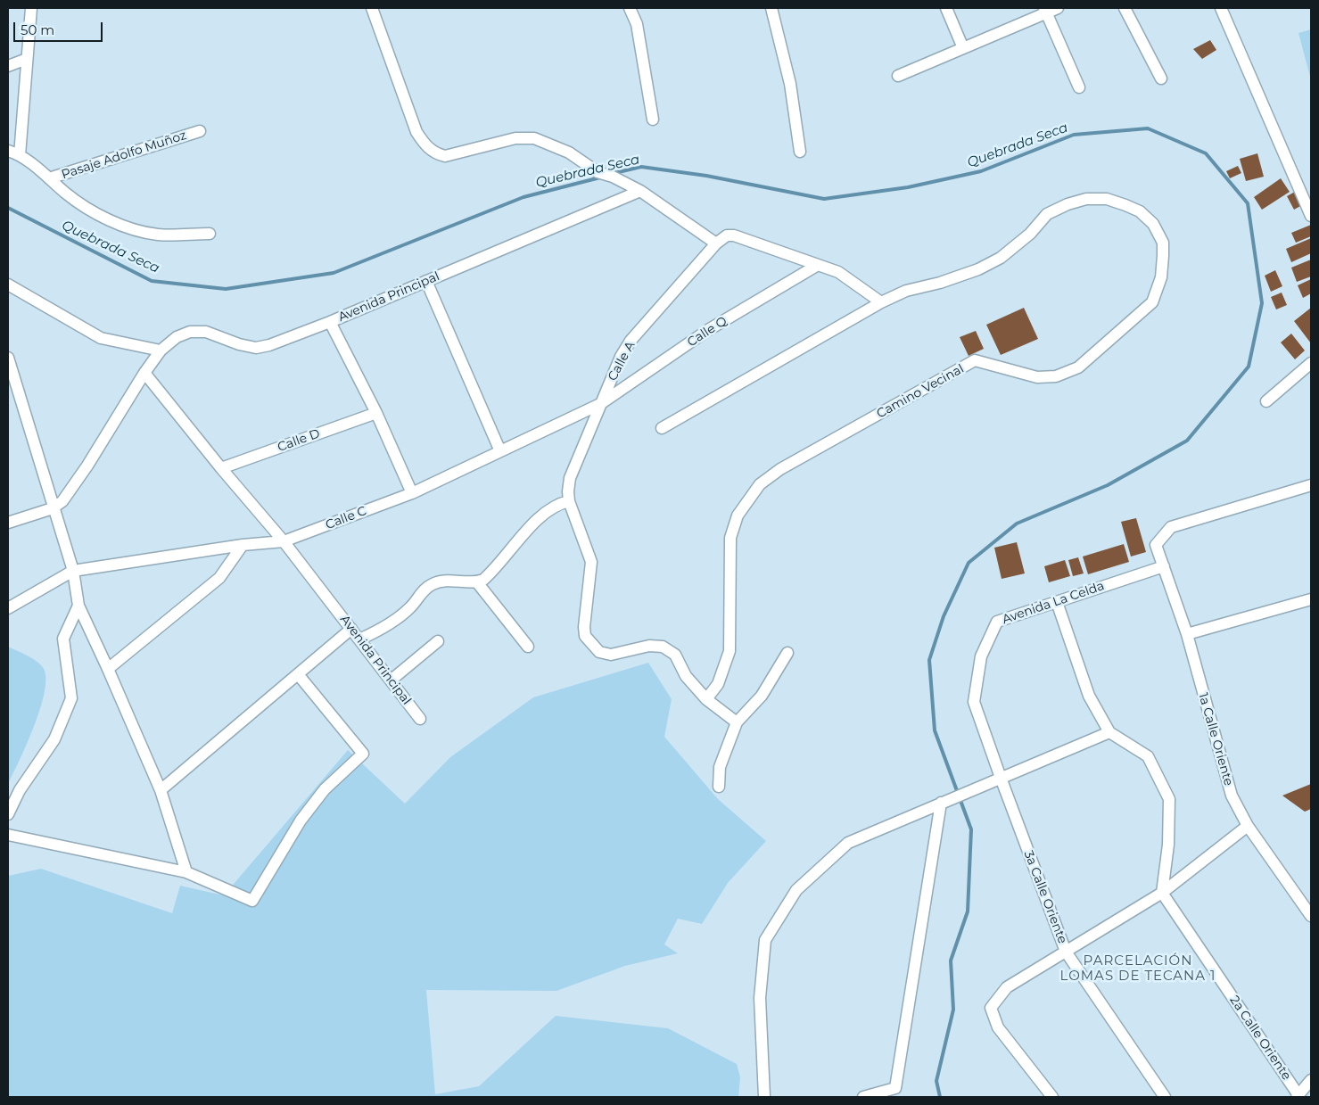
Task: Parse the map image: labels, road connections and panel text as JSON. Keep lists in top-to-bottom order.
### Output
{
  "streets": {
    "street": [
      "Pasaje Adolfo Muñoz",
      "Avenida Principal",
      "Calle Q",
      "Calle A",
      "Camino Vecinal",
      "Calle D",
      "Calle C",
      "Avenida La Celda",
      "1a Calle Oriente",
      "3a Calle Oriente",
      "2a Calle Oriente"
    ]
  },
  "crossings": [
    ["Avenida Principal", "Calle D"],
    ["Avenida Principal", "Calle C"],
    ["Calle Q", "Calle A"],
    ["Calle Q", "Calle C"],
    ["Calle A", "Calle C"],
    ["Avenida La Celda", "1a Calle Oriente"],
    ["Avenida La Celda", "3a Calle Oriente"]
  ],
  "districts": ["PARCELACIÓN LOMAS DE TECANA 1"],
  "water": ["Quebrada Seca"],
  "scale_bar": "50 m"
}
